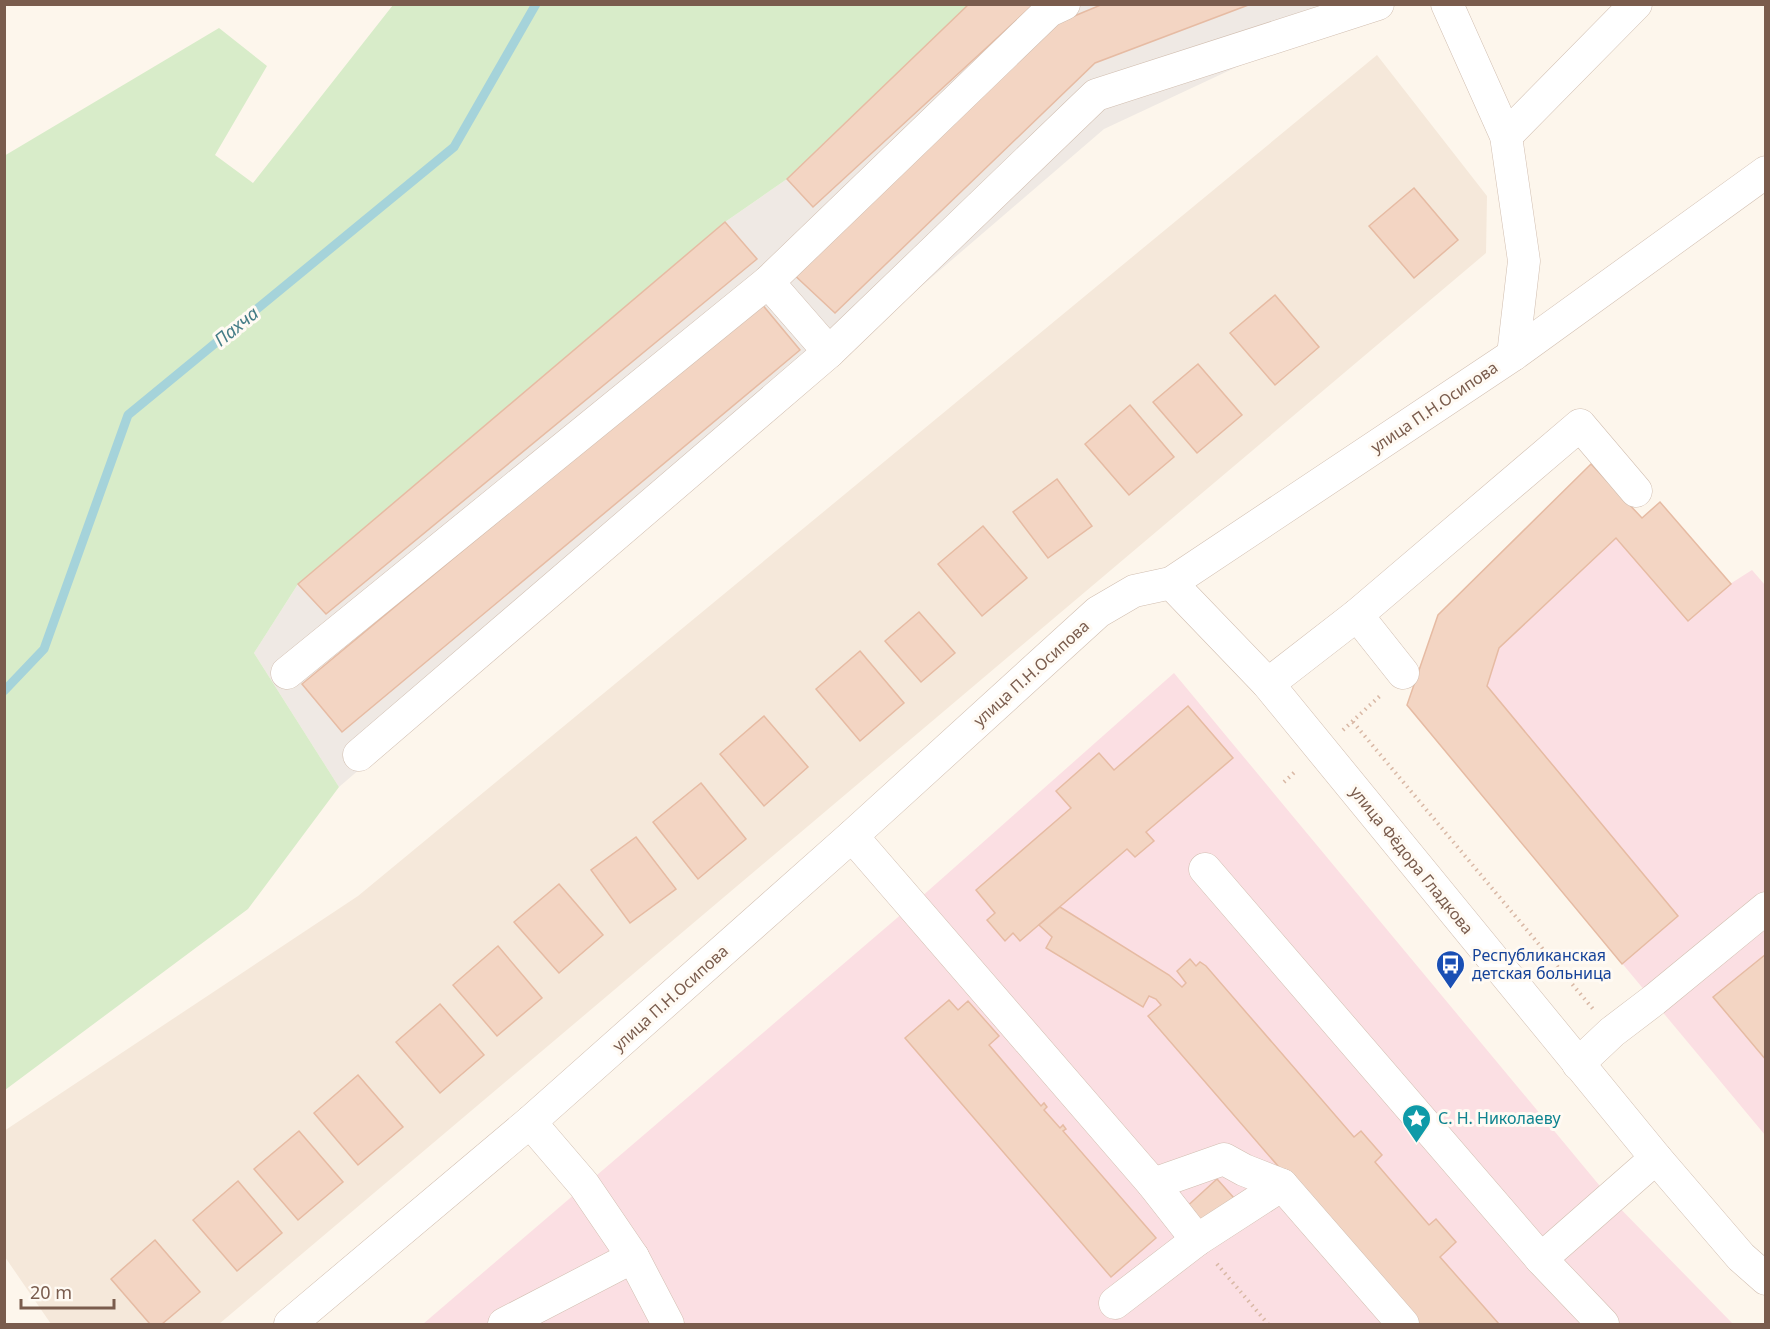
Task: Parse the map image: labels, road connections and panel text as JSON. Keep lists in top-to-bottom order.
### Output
{
  "streets": {
    "street": ["улица П.Н.Осипова", "улица Фёдора Гладкова"]
  },
  "crossings": [
    ["улица П.Н.Осипова", "улица Фёдора Гладкова"]
  ],
  "water": ["Пахча"],
  "places": {
    "bus stop": ["Республиканская детская больница"],
    "place": ["С. Н. Николаеву"]
  },
  "scale_bar": "20 m"
}
